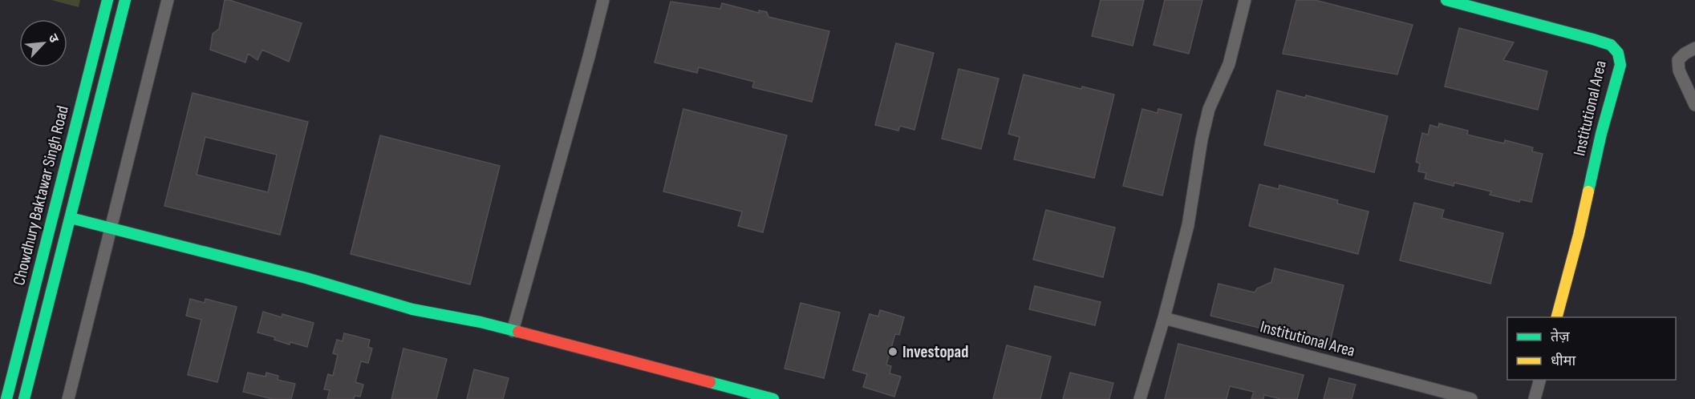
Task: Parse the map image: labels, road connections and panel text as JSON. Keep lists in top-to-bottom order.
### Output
{
  "streets": {
    "street": ["Institutional Area", "Chowdhury Baktawar Singh Road"]
  },
  "places": ["Investopad"],
  "legend": ["तेज़", "धीमा"],
  "north": "top right"
}
